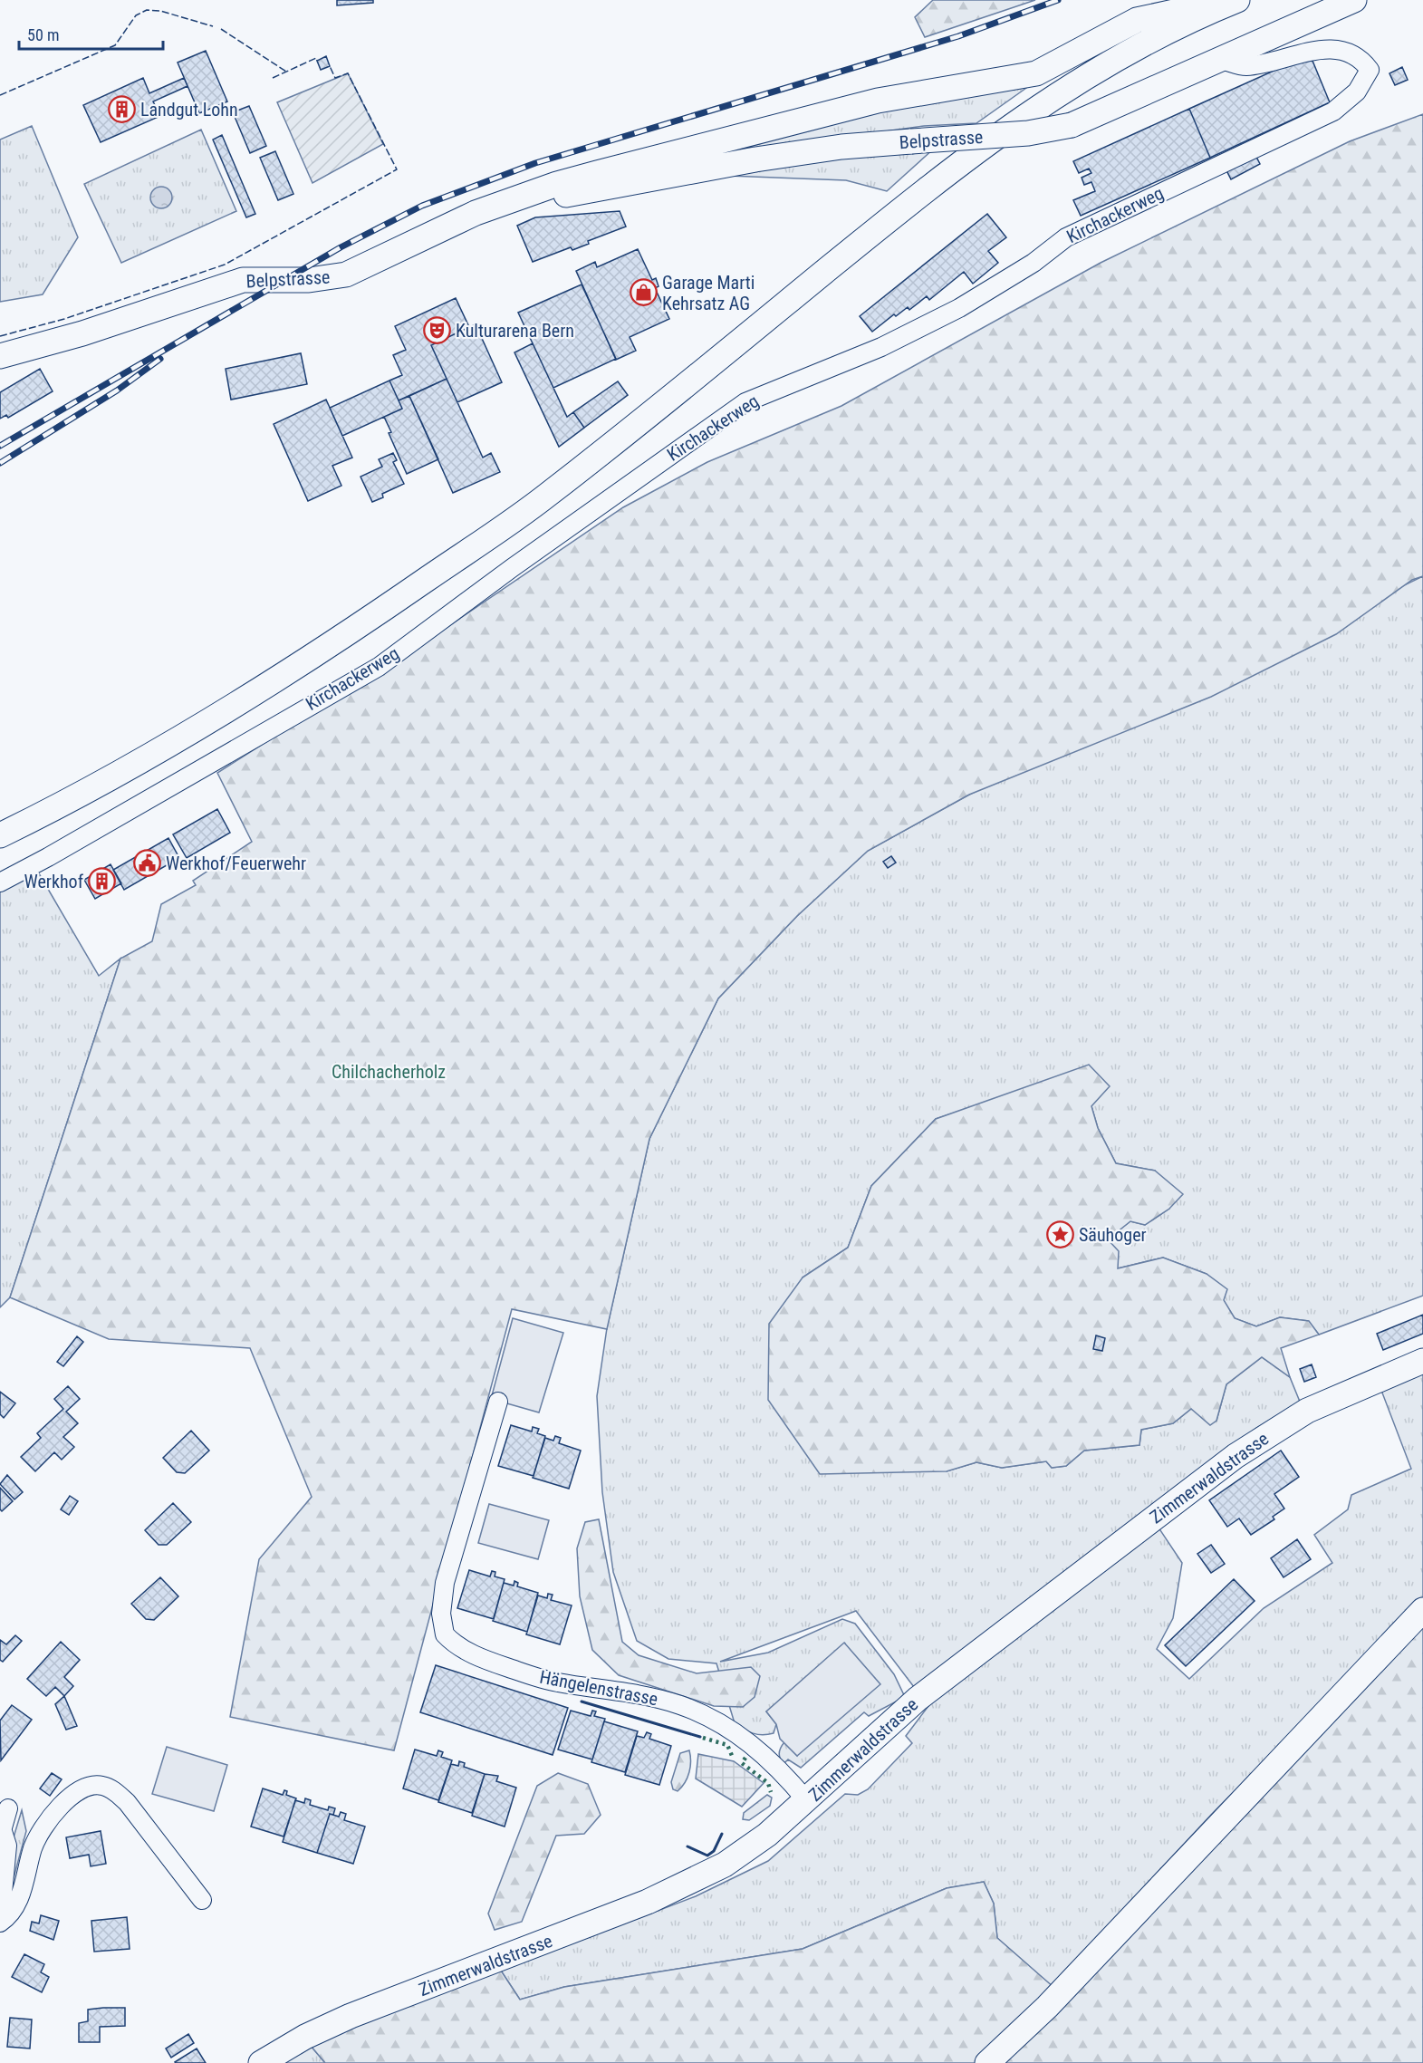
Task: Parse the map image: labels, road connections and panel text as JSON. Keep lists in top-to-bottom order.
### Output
{
  "streets": {
    "street": [
      "Belpstrasse",
      "Kirchackerweg",
      "Zimmerwaldstrasse",
      "Hängelenstrasse"
    ]
  },
  "crossings": [
    ["Belpstrasse", "Kirchackerweg"],
    ["Zimmerwaldstrasse", "Hängelenstrasse"]
  ],
  "parks": ["Chilchacherholz"],
  "places": {
    "building": ["Landgut Lohn", "Werkhof"],
    "shop": ["Garage Marti Kehrsatz AG"],
    "theatre": ["Kulturarena Bern"],
    "public building": ["Werkhof/Feuerwehr"],
    "place": ["Säuhoger"]
  },
  "scale_bar": "50 m"
}
